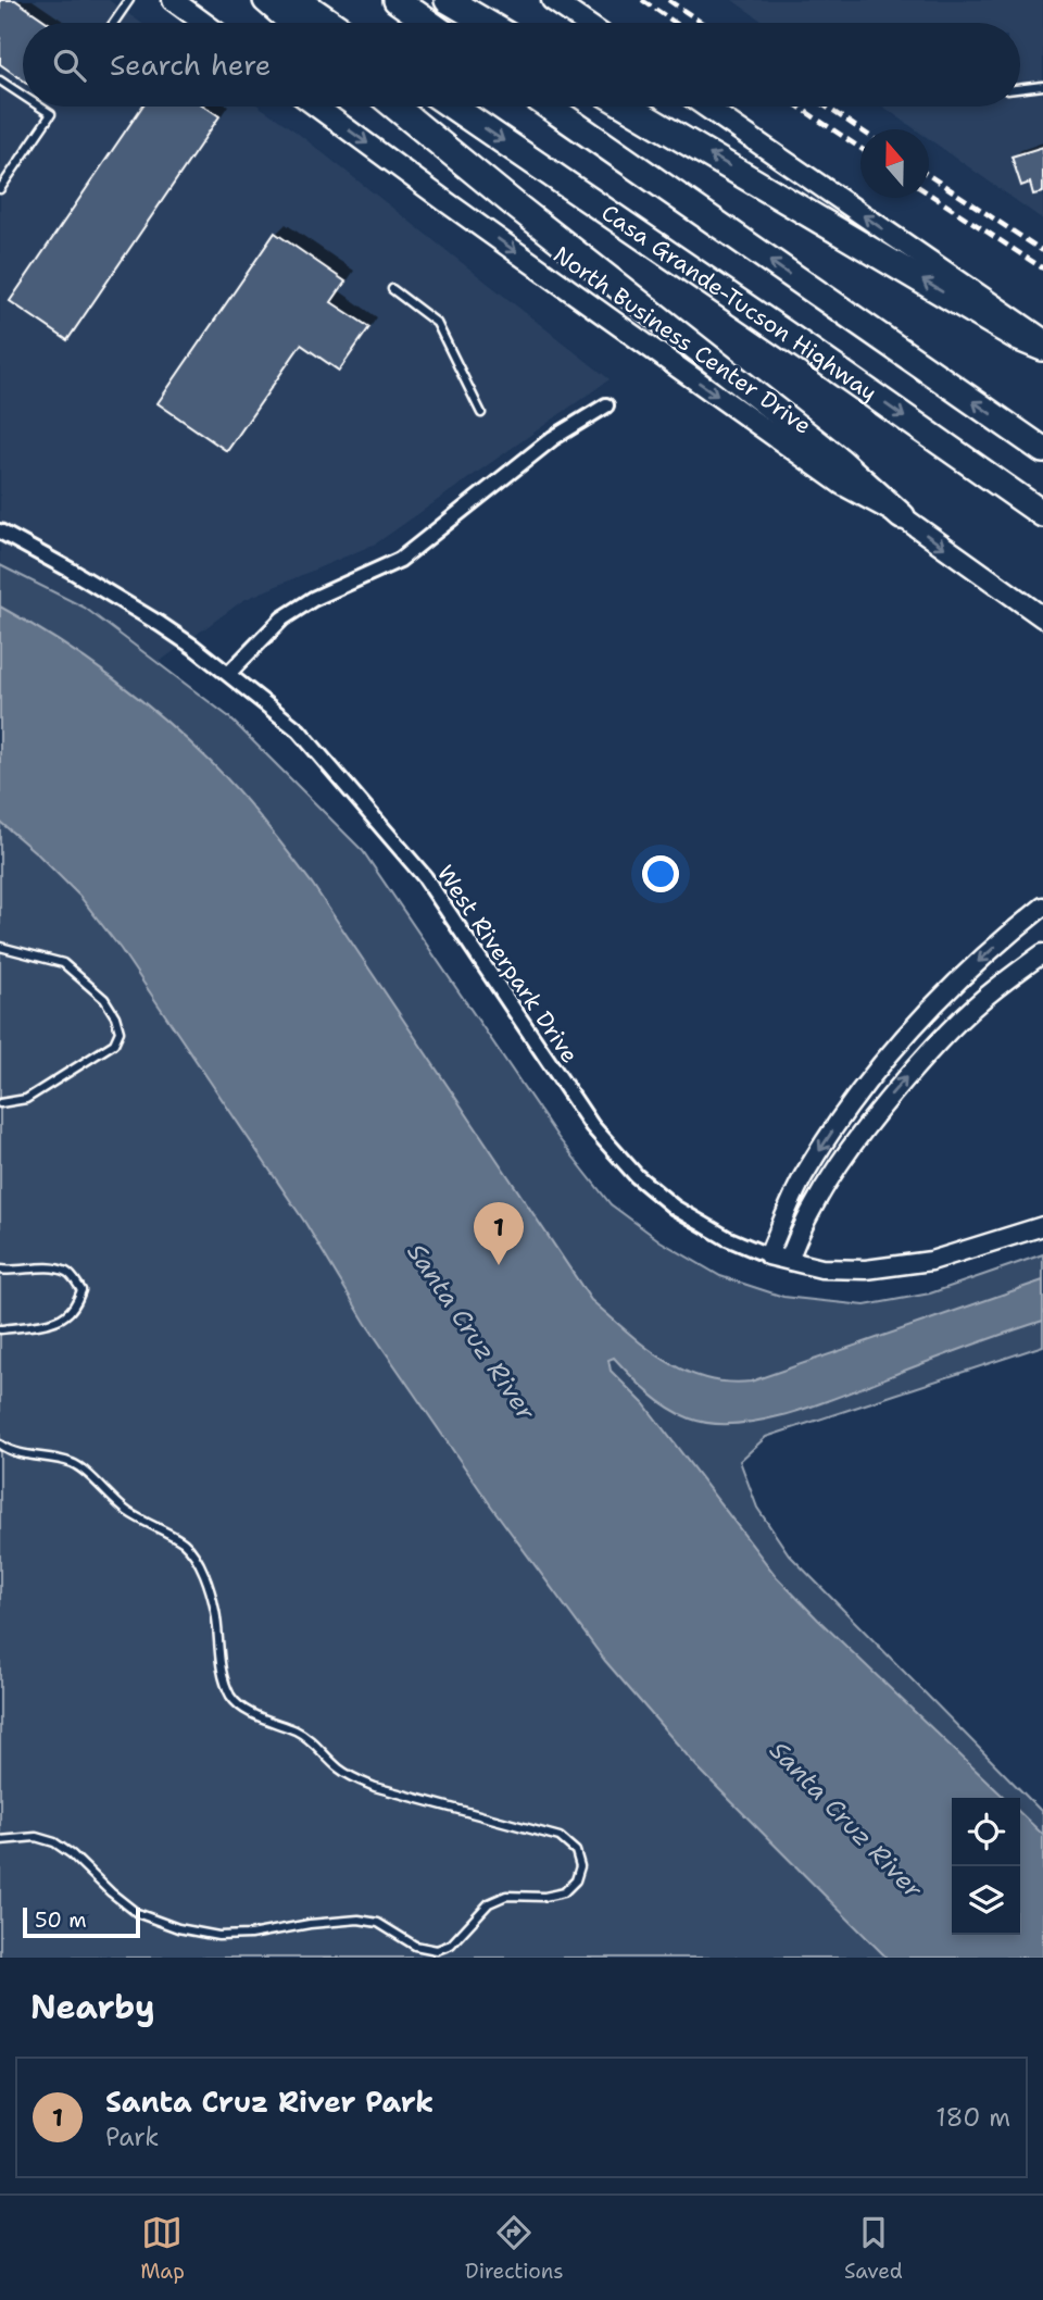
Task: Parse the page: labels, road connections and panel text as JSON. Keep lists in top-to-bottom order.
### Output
{
  "streets": {
    "highway": ["Casa Grande-Tucson Highway"],
    "main road": ["North Business Center Drive"],
    "street": ["West Riverpark Drive"]
  },
  "one_way": ["North Business Center Drive"],
  "water": ["Santa Cruz River"],
  "scale_bar": "50 m",
  "north": "top",
  "page": {
    "search": "Search here",
    "pins": "1",
    "scale": "50 m",
    "heading": "Nearby",
    "list": [
      {
        "mark": "1",
        "name": "Santa Cruz River Park",
        "note": "Park",
        "value": "180 m"
      }
    ],
    "nav": ["Map", "Directions", "Saved"]
  }
}
